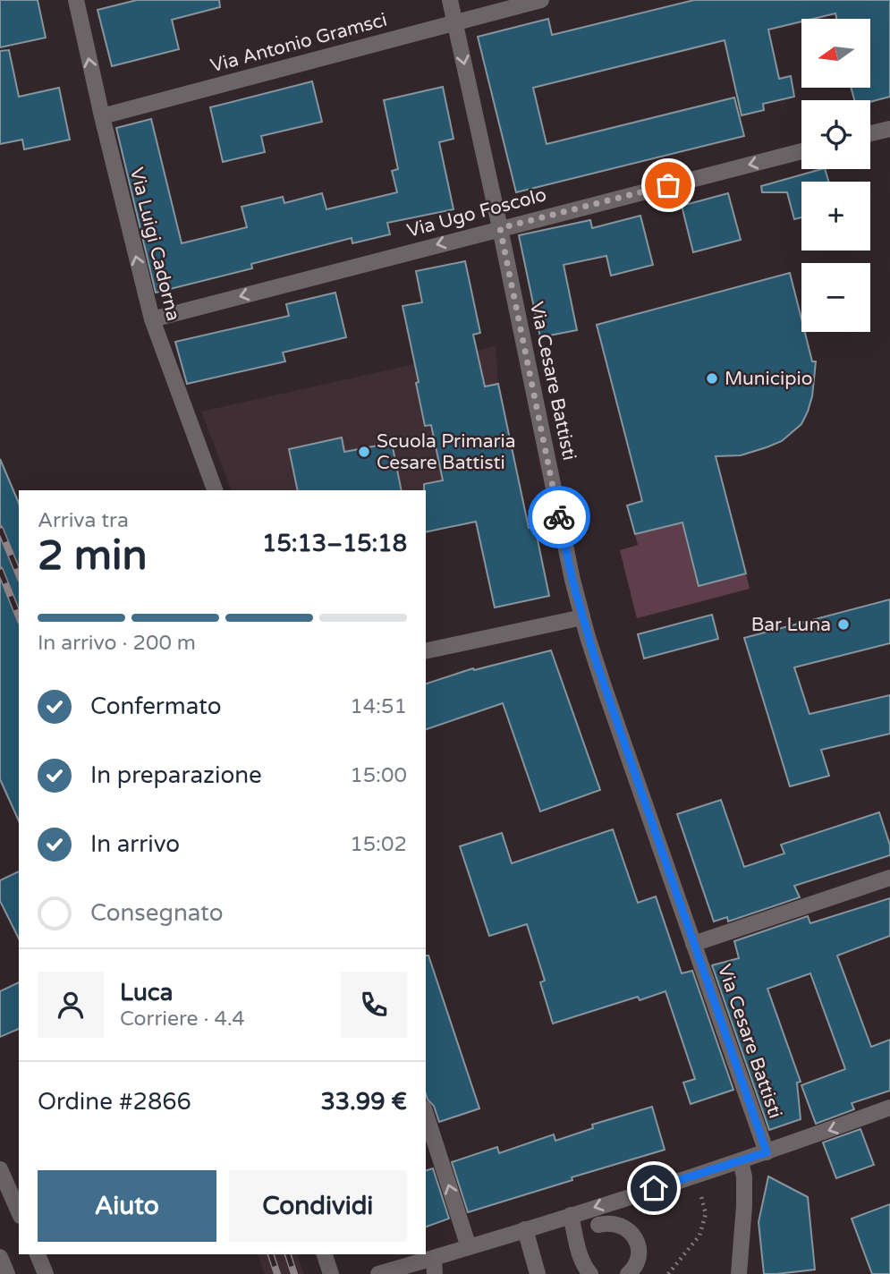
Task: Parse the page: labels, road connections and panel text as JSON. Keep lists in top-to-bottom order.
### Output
{
  "streets": {
    "street": [
      "Via Antonio Gramsci",
      "Via Ugo Foscolo",
      "Via Luigi Cadorna",
      "Via Cesare Battisti"
    ]
  },
  "crossings": [
    ["Via Antonio Gramsci", "Via Luigi Cadorna"],
    ["Via Antonio Gramsci", "Via Cesare Battisti"],
    ["Via Ugo Foscolo", "Via Luigi Cadorna"],
    ["Via Ugo Foscolo", "Via Cesare Battisti"]
  ],
  "one_way": ["Via Ugo Foscolo", "Via Luigi Cadorna"],
  "places": ["Municipio", "Scuola Primaria Cesare Battisti", "Bar Luna"],
  "north": "left",
  "page": {
    "map_buttons": ["+", "−"],
    "heading": ["2 min", "Arriva tra", "15:13–15:18"],
    "panel": [
      "Luca",
      "Corriere · 4.4",
      "Ordine #2866",
      "33.99 €"
    ],
    "bar": "In arrivo · 200 m",
    "list": [
      ["Confermato", "14:51"],
      ["In preparazione", "15:00"],
      ["In arrivo", "15:02"],
      "Consegnato"
    ],
    "buttons": ["Aiuto", "Condividi"]
  }
}
